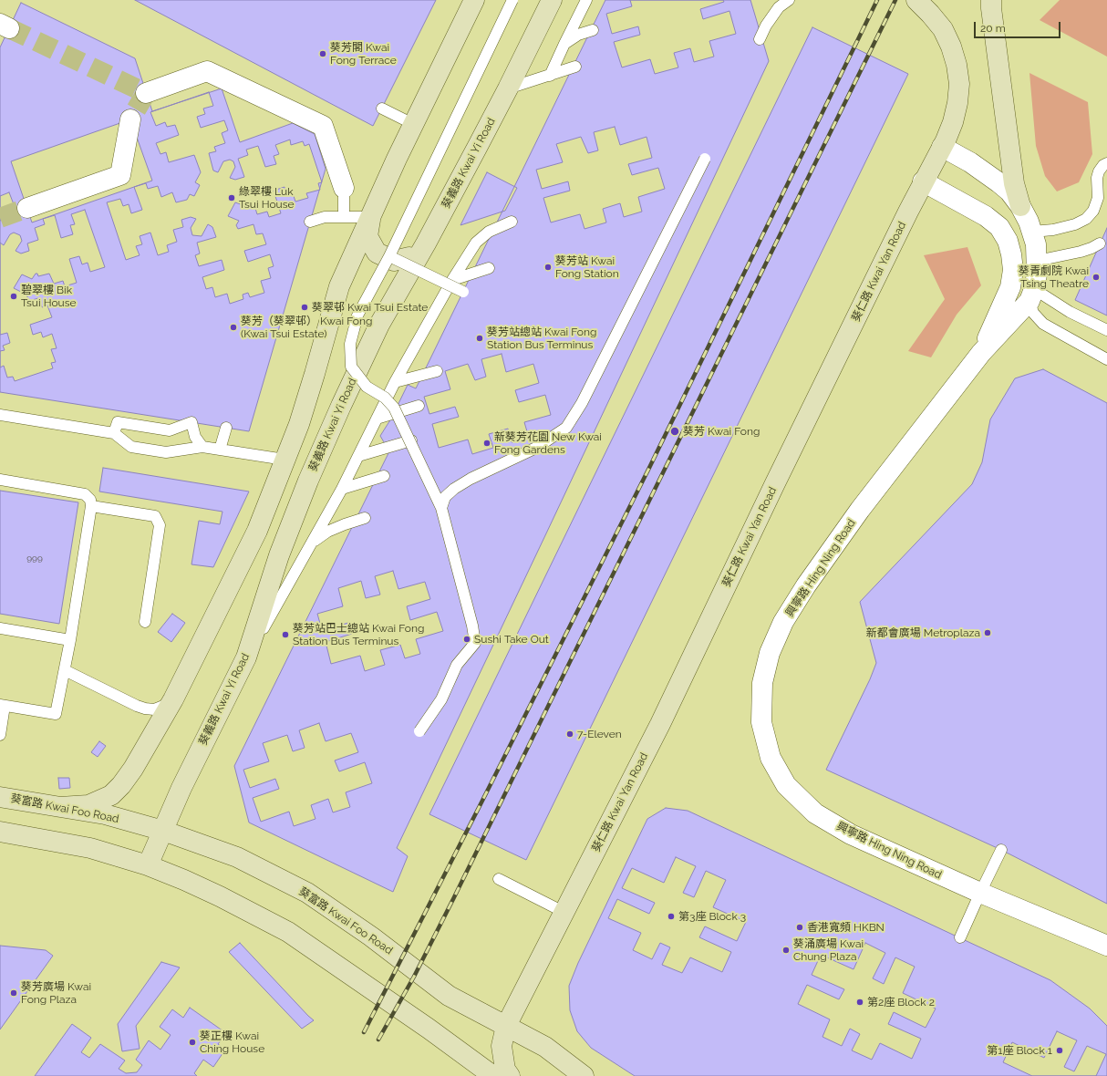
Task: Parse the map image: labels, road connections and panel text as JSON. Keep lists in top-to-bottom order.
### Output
{
  "streets": {
    "street": [
      "葵義路 Kwai Yi Road",
      "葵仁路 Kwai Yan Road",
      "興寧路 Hing Ning Road",
      "葵富路 Kwai Foo Road"
    ]
  },
  "crossings": [
    ["葵義路 Kwai Yi Road", "葵富路 Kwai Foo Road"],
    ["葵仁路 Kwai Yan Road", "興寧路 Hing Ning Road"],
    ["葵仁路 Kwai Yan Road", "葵富路 Kwai Foo Road"]
  ],
  "places": [
    "葵芳閣 Kwai Fong Terrace",
    "綠翠樓 Luk Tsui House",
    "葵芳站 Kwai Fong Station",
    "葵青劇院 Kwai Tsing Theatre",
    "碧翠樓 Bik Tsui House",
    "葵翠邨 Kwai Tsui Estate",
    "葵芳（葵翠邨） Kwai Fong (Kwai Tsui Estate)",
    "葵芳站總站 Kwai Fong Station Bus Terminus",
    "葵芳 Kwai Fong",
    "新葵芳花園 New Kwai Fong Gardens",
    "新都會廣場 Metroplaza",
    "葵芳站巴士總站 Kwai Fong Station Bus Terminus",
    "Sushi Take Out",
    "7-Eleven",
    "第3座 Block 3",
    "香港寬頻 HKBN",
    "葵涌廣場 Kwai Chung Plaza",
    "葵芳廣場 Kwai Fong Plaza",
    "第2座 Block 2",
    "葵正樓 Kwai Ching House",
    "第1座 Block 1"
  ],
  "house_numbers": ["999"],
  "scale_bar": "20 m"
}
